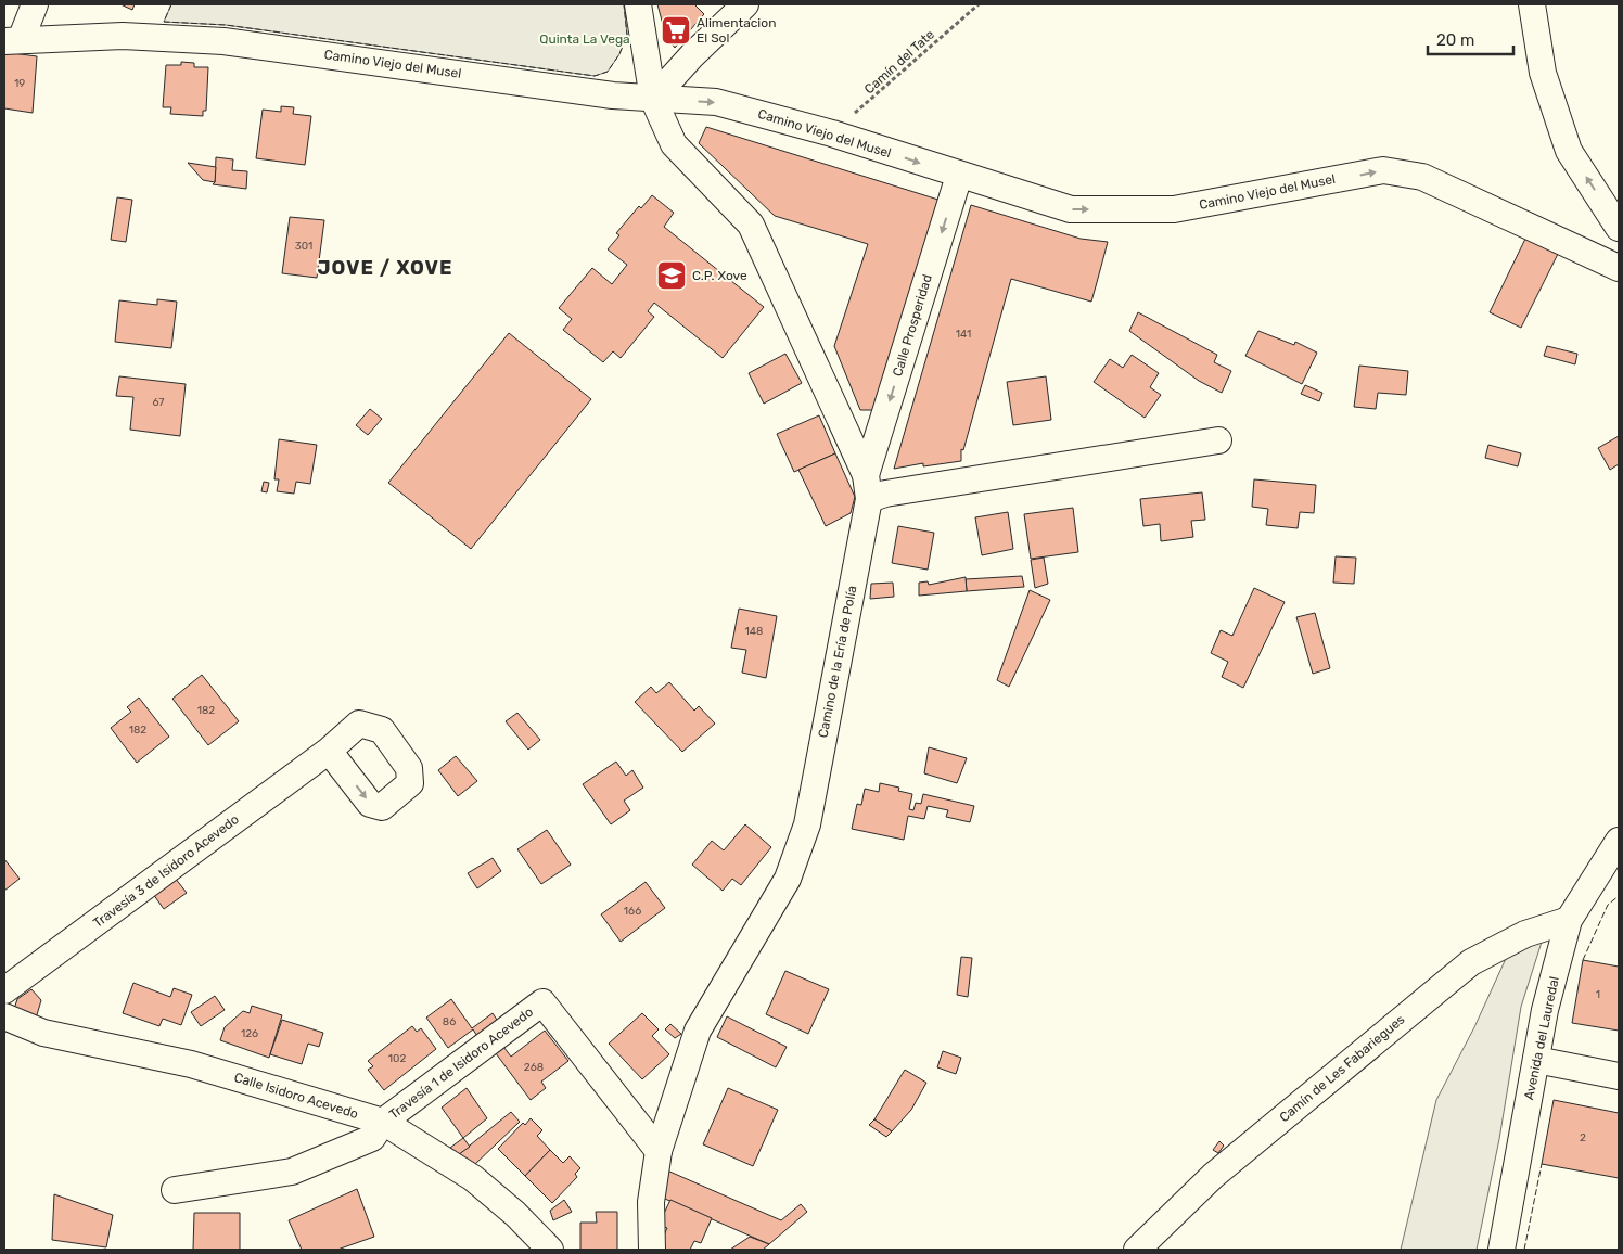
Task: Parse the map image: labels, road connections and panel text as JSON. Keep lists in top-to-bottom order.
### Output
{
  "streets": {
    "street": [
      "Camino Viejo del Musel",
      "Calle Prosperidad",
      "Camino de la Ería de Polía",
      "Travesía 3 de Isidoro Acevedo",
      "Avenida del Lauredal",
      "Travesía 1 de Isidoro Acevedo",
      "Camín de Les Fabariegues",
      "Calle Isidoro Acevedo"
    ],
    "path": ["Camín del Tate"]
  },
  "crossings": [
    ["Camín del Tate", "Camino Viejo del Musel"],
    ["Camino Viejo del Musel", "Calle Prosperidad"],
    ["Calle Prosperidad", "Camino de la Ería de Polía"],
    ["Camino de la Ería de Polía", "Travesía 1 de Isidoro Acevedo"],
    ["Avenida del Lauredal", "Camín de Les Fabariegues"],
    ["Travesía 1 de Isidoro Acevedo", "Calle Isidoro Acevedo"]
  ],
  "one_way": ["Camino Viejo del Musel", "Calle Prosperidad"],
  "districts": ["JOVE / XOVE"],
  "parks": ["Quinta La Vega"],
  "places": {
    "supermarket": ["Alimentacion El Sol"],
    "school or university": ["C.P. Xove"]
  },
  "house_numbers": [
    "19",
    "301",
    "141",
    "67",
    "148",
    "182",
    "182",
    "166",
    "1",
    "86",
    "126",
    "102",
    "268",
    "2"
  ],
  "scale_bar": "20 m"
}
